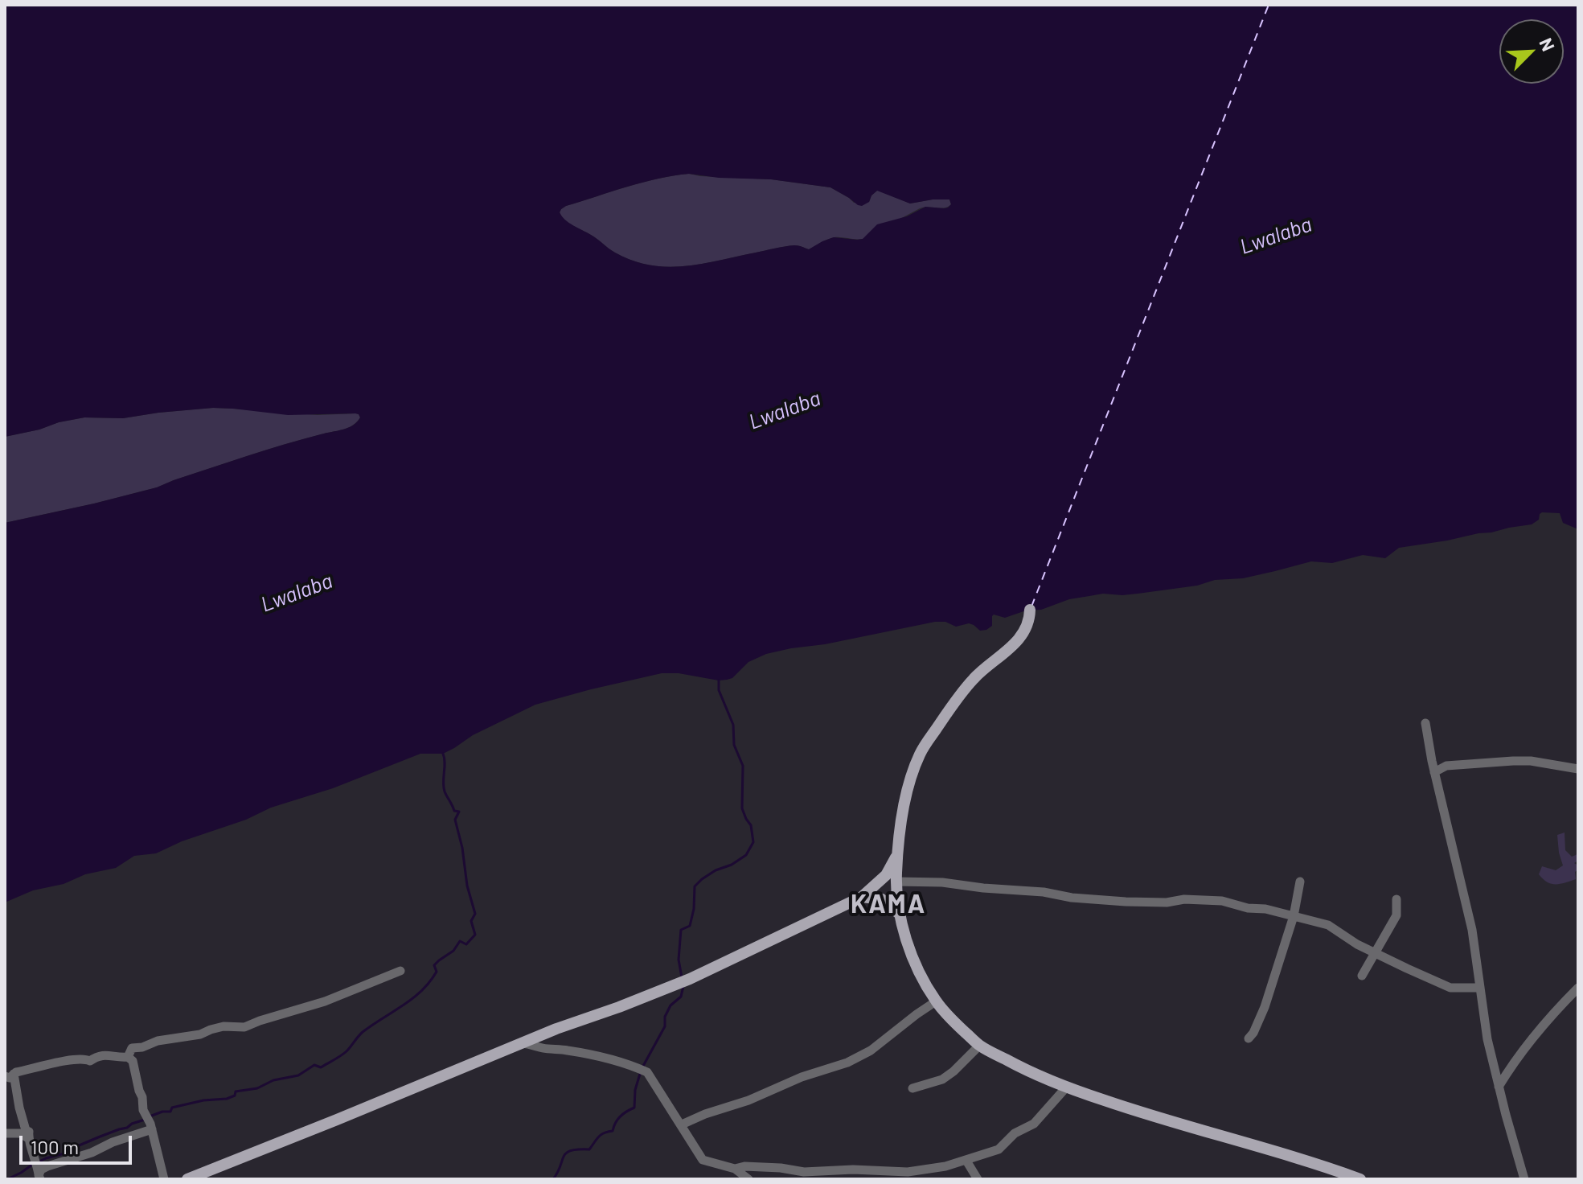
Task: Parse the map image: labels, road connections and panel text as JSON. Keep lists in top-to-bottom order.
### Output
{
  "districts": ["KAMA"],
  "water": ["Lwalaba"],
  "scale_bar": "100 m",
  "north": "top right"
}
